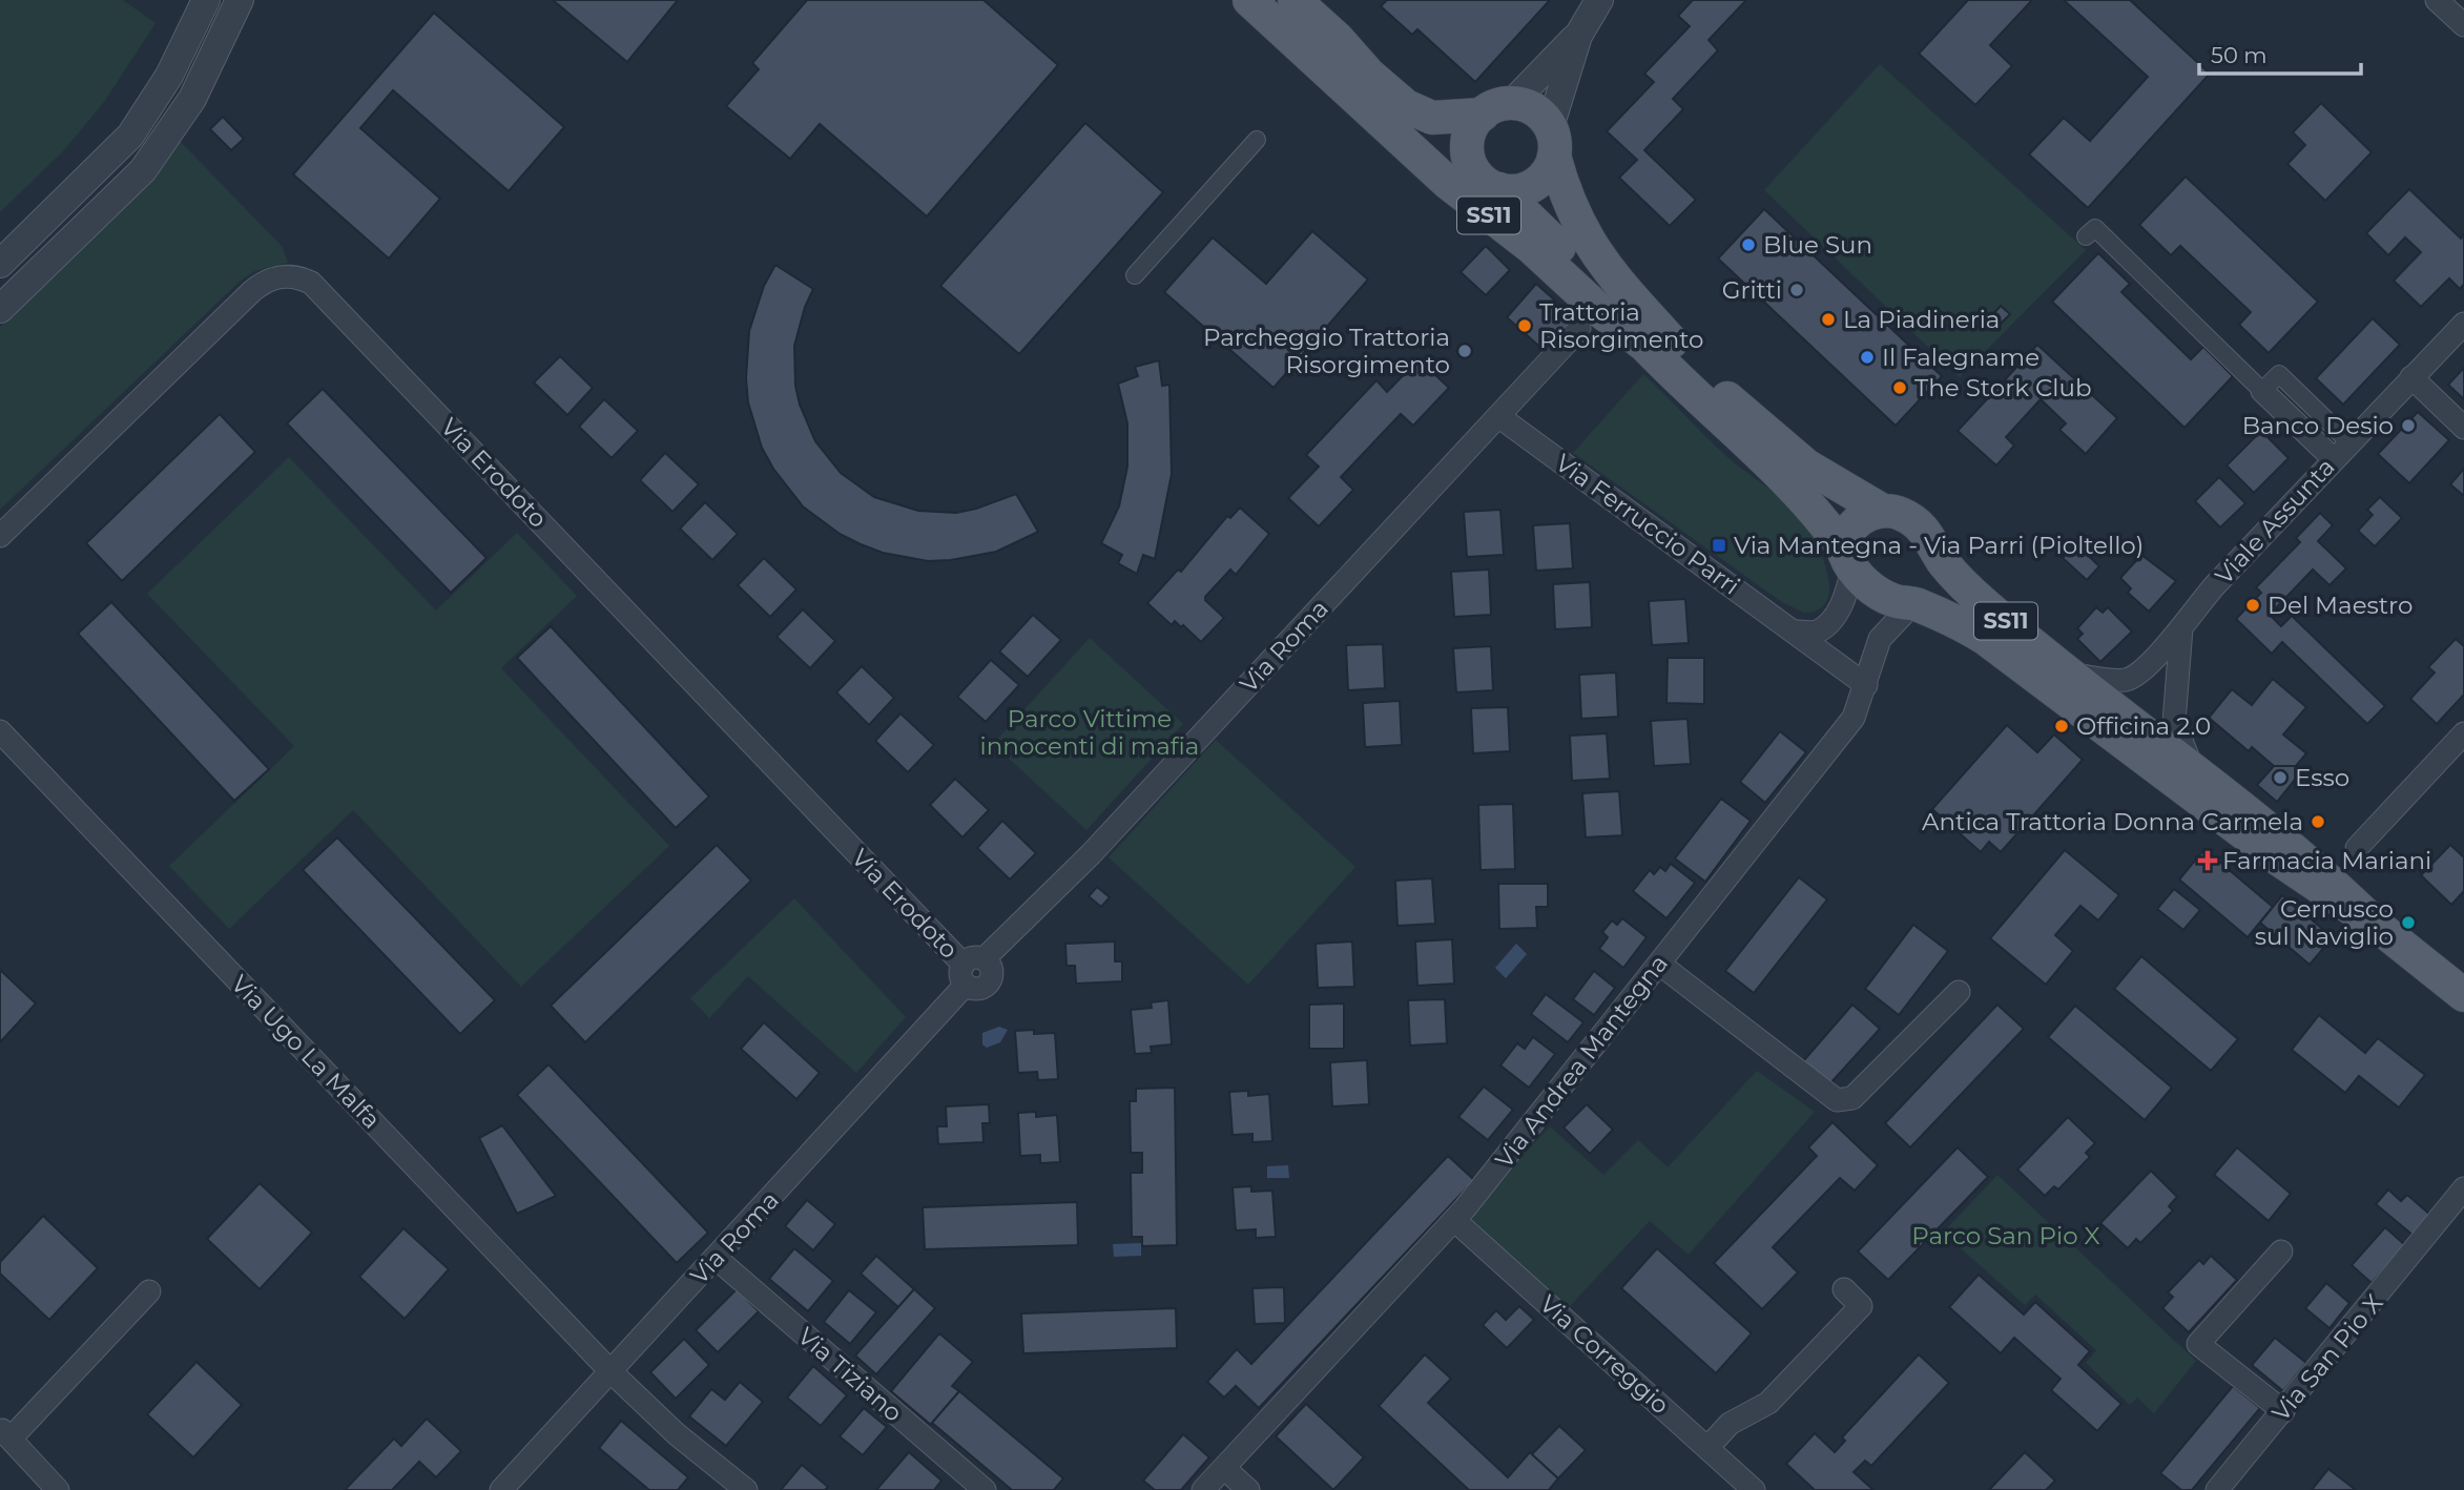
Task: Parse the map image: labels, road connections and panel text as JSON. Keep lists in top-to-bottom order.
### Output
{
  "streets": {
    "main road": ["SS11"],
    "street": [
      "Via Erodoto",
      "Viale Assunta",
      "Via Ferruccio Parri",
      "Via Roma",
      "Via Ugo La Malfa",
      "Via Andrea Mantegna",
      "Via Correggio",
      "Via San Pio X",
      "Via Tiziano"
    ]
  },
  "crossings": [
    ["SS11", "Viale Assunta"],
    ["SS11", "Via Andrea Mantegna"],
    ["Via Erodoto", "Via Roma"],
    ["Via Ferruccio Parri", "Via Roma"],
    ["Via Ferruccio Parri", "Via Andrea Mantegna"],
    ["Via Roma", "Via Ugo La Malfa"],
    ["Via Roma", "Via Tiziano"],
    ["Via Andrea Mantegna", "Via Correggio"]
  ],
  "parks": ["Parco Vittime innocenti di mafia", "Parco San Pio X"],
  "places": {
    "other": [
      "Blue Sun",
      "Gritti",
      "La Piadineria",
      "Trattoria Risorgimento",
      "Parcheggio Trattoria Risorgimento",
      "Il Falegname",
      "The Stork Club",
      "Banco Desio",
      "Del Maestro",
      "Officina 2.0",
      "Esso",
      "Antica Trattoria Donna Carmela",
      "Cernusco sul Naviglio"
    ],
    "transit": ["Via Mantegna - Via Parri (Pioltello)"],
    "health": ["Farmacia Mariani"]
  },
  "scale_bar": "50 m"
}
